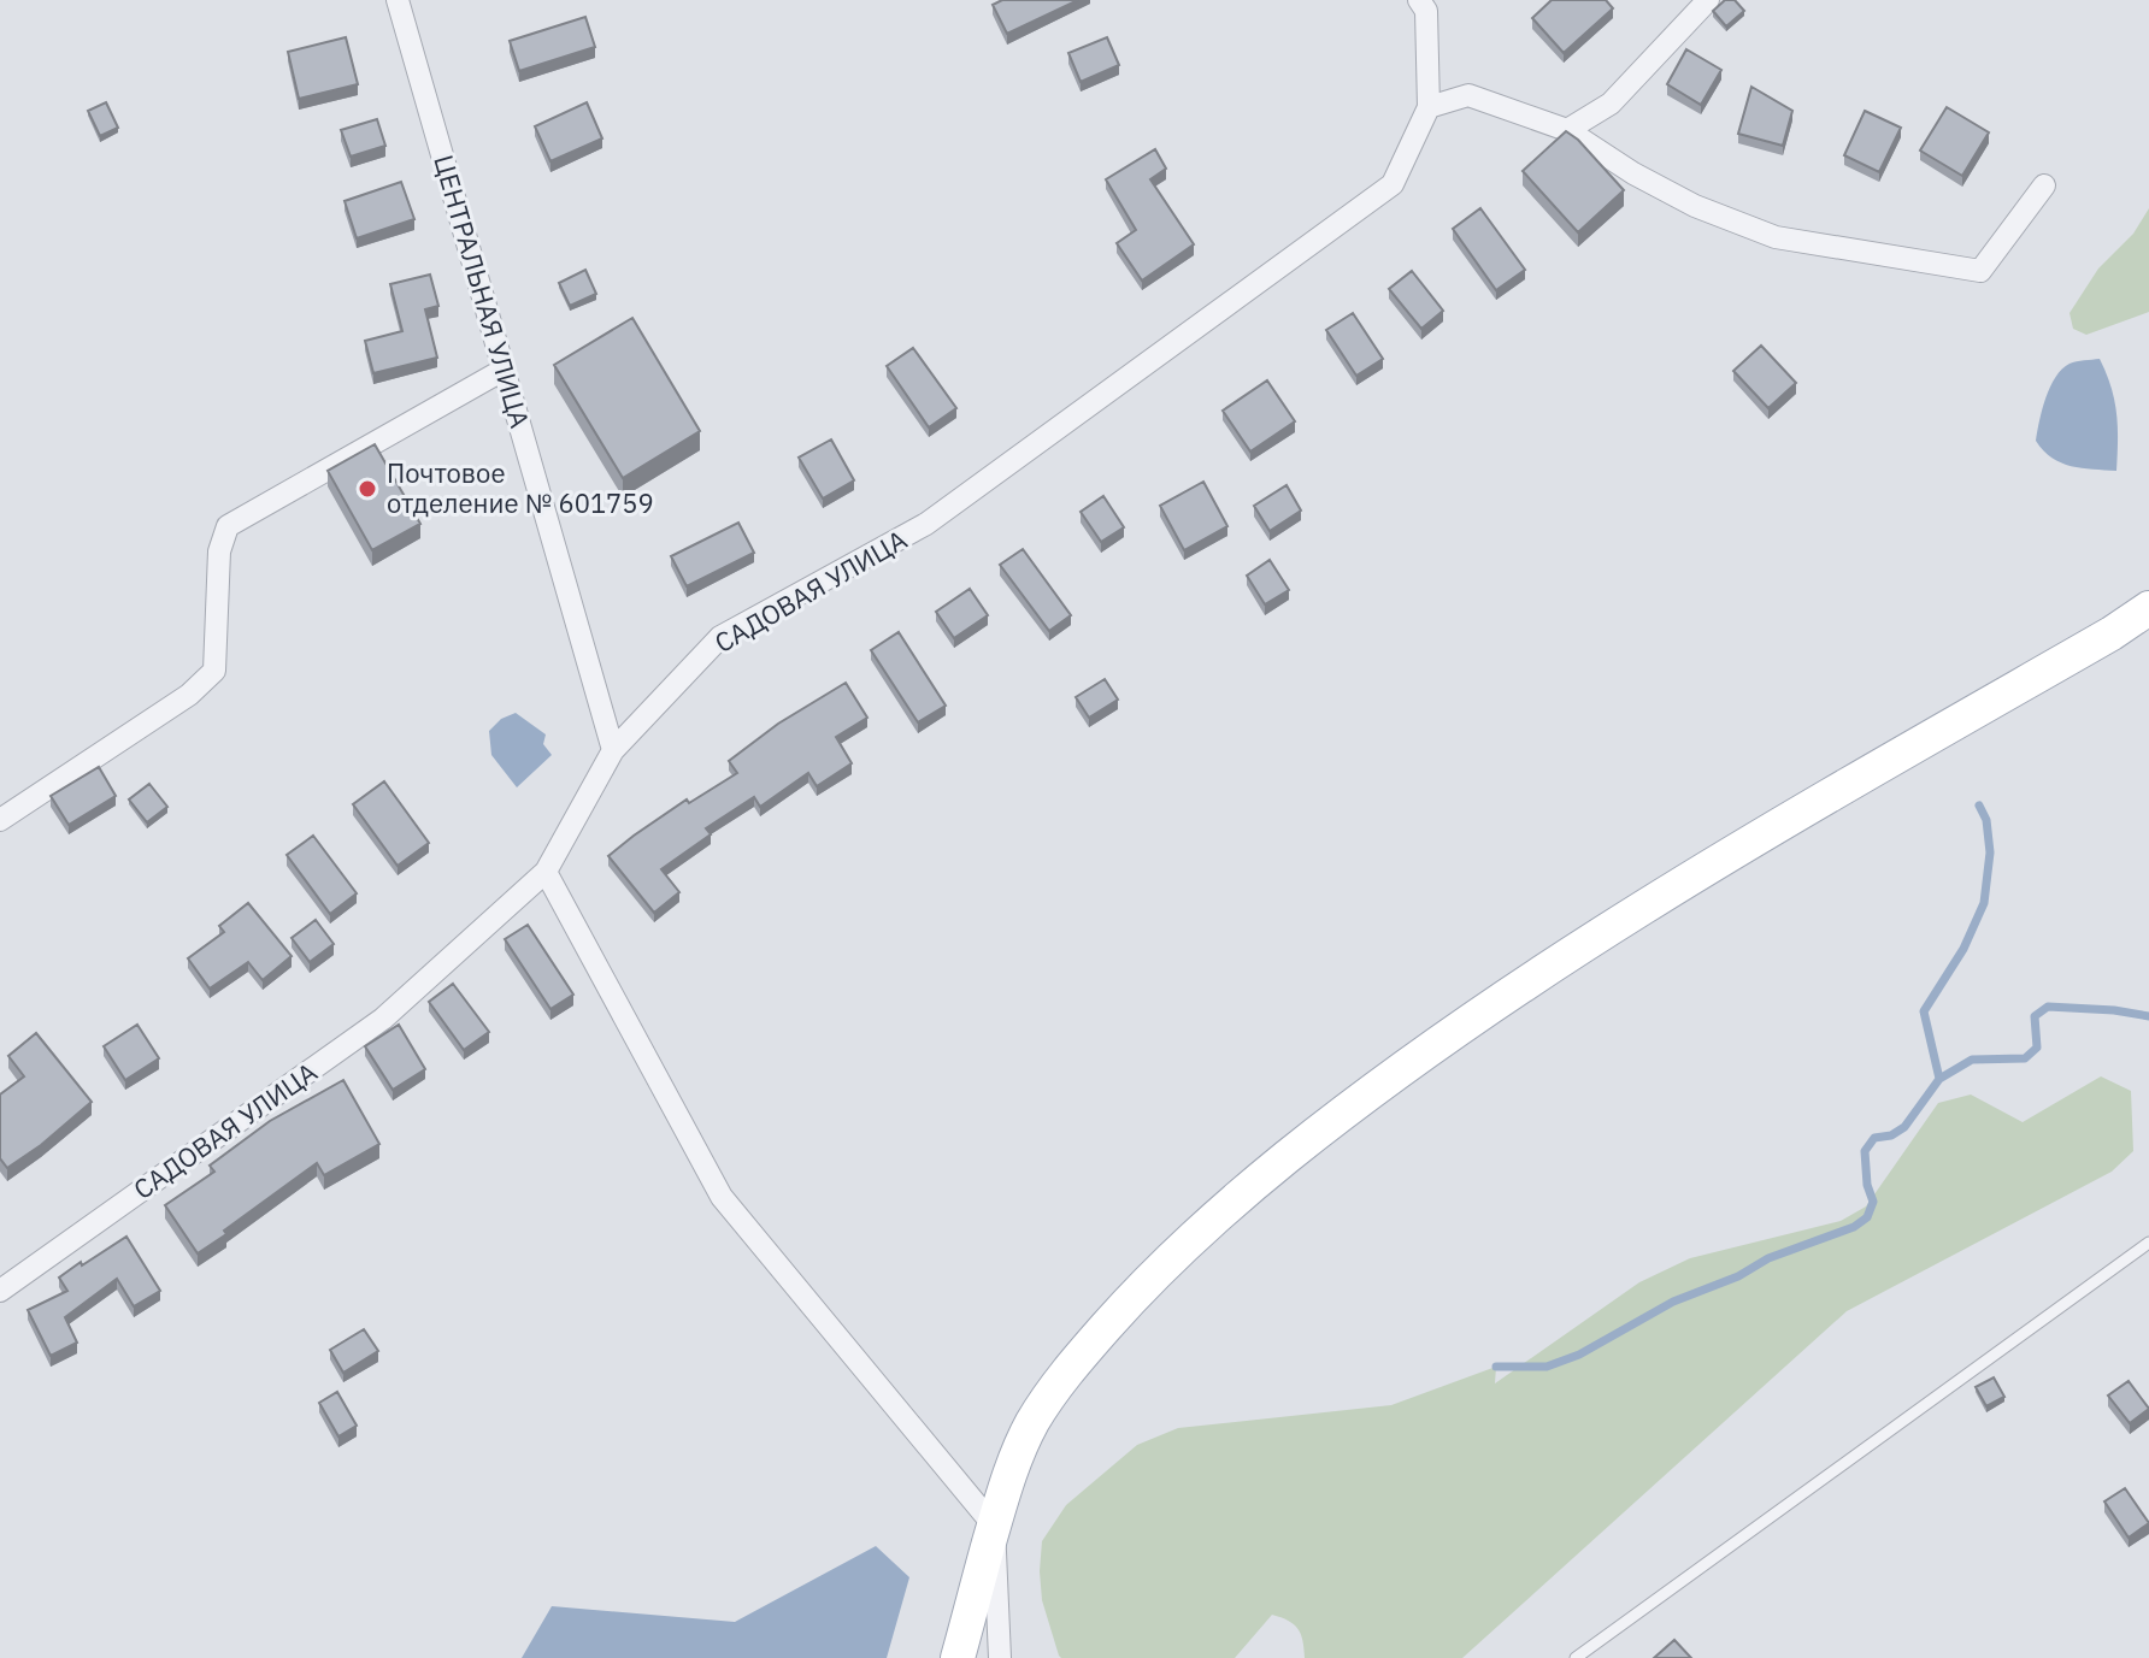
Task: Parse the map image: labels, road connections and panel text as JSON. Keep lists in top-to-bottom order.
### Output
{
  "streets": {
    "street": ["ЦЕНТРАЛЬНАЯ УЛИЦА", "САДОВАЯ УЛИЦА"]
  },
  "crossings": [
    ["ЦЕНТРАЛЬНАЯ УЛИЦА", "САДОВАЯ УЛИЦА"]
  ],
  "places": ["Почтовое отделение № 601759"]
}
